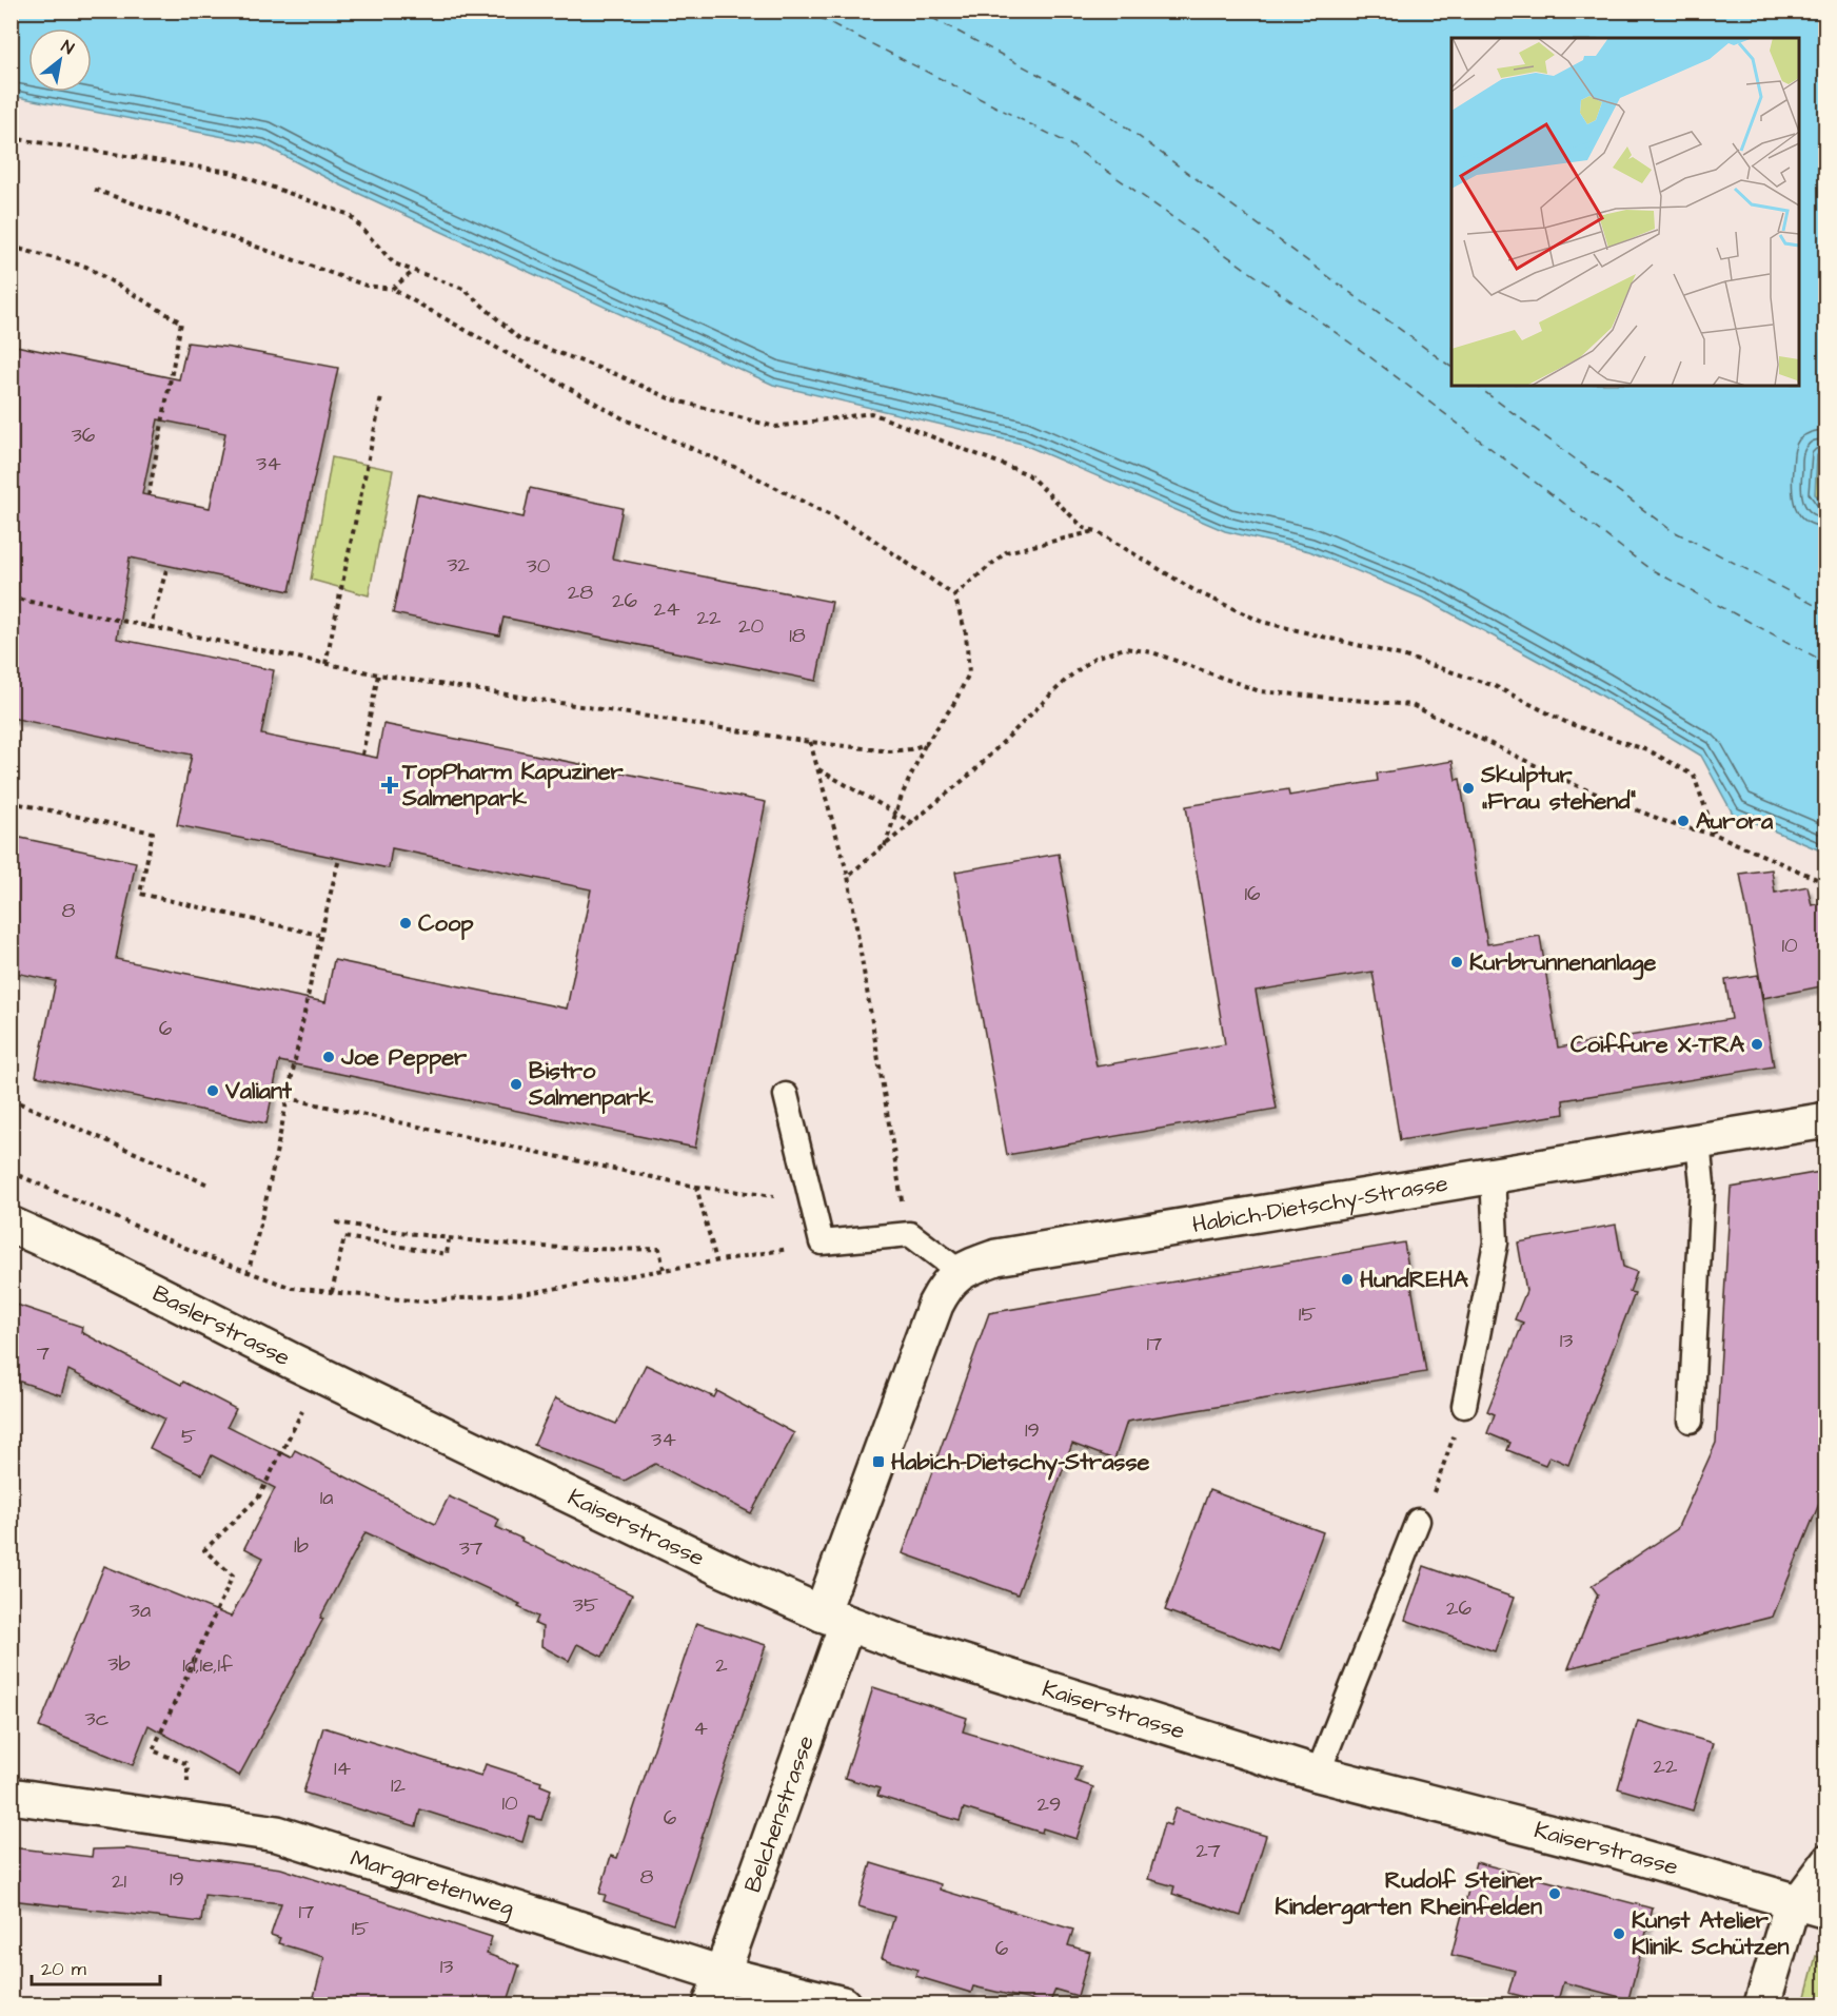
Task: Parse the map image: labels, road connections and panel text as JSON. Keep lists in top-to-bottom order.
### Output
{
  "streets": {
    "street": [
      "Habich-Dietschy-Strasse",
      "Baslerstrasse",
      "Kaiserstrasse",
      "Belchenstrasse",
      "Margaretenweg"
    ]
  },
  "crossings": [
    ["Baslerstrasse", "Kaiserstrasse"],
    ["Kaiserstrasse", "Belchenstrasse"],
    ["Belchenstrasse", "Margaretenweg"]
  ],
  "places": {
    "health": ["TopPharm Kapuziner Salmenpark"],
    "other": [
      "Skulptur „Frau stehend“",
      "Aurora",
      "Coop",
      "Kurbrunnenanlage",
      "Coiffure X-TRA",
      "Joe Pepper",
      "Bistro Salmenpark",
      "Valiant",
      "HundREHA",
      "Rudolf Steiner Kindergarten Rheinfelden",
      "Kunst Atelier Klinik Schützen"
    ],
    "transit": ["Habich-Dietschy-Strasse"]
  },
  "house_numbers": [
    "36",
    "34",
    "32",
    "30",
    "28",
    "26",
    "24",
    "22",
    "20",
    "18",
    "16",
    "8",
    "10",
    "6",
    "15",
    "13",
    "17",
    "7",
    "19",
    "5",
    "34",
    "1a",
    "1b",
    "37",
    "35",
    "26",
    "3a",
    "3b",
    "1d,1e,1f",
    "2",
    "3c",
    "4",
    "22",
    "14",
    "12",
    "10",
    "29",
    "6",
    "27",
    "8",
    "19",
    "21",
    "17",
    "15",
    "6",
    "13"
  ],
  "scale_bar": "20 m",
  "north": "top right"
}
